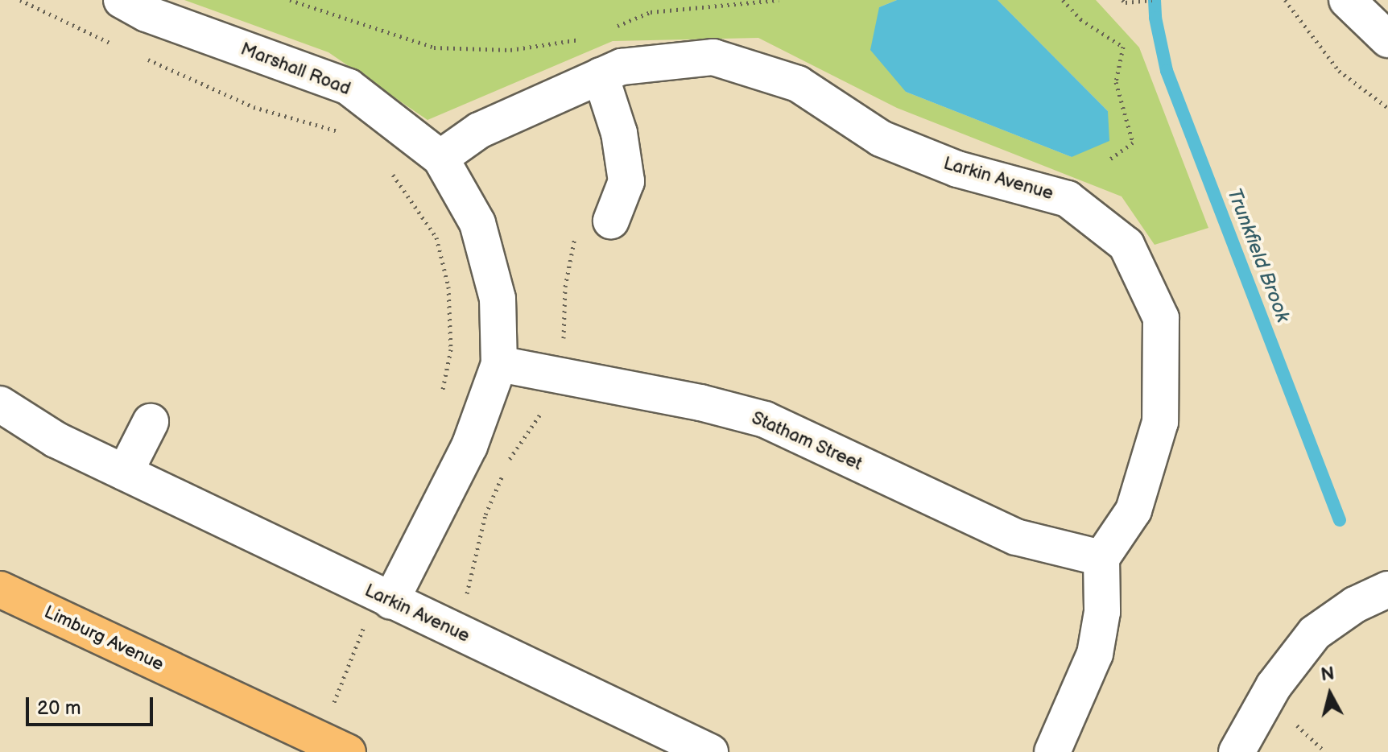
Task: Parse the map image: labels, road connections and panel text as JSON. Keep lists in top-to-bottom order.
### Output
{
  "streets": {
    "main road": ["Limburg Avenue"],
    "street": ["Marshall Road", "Larkin Avenue", "Statham Street"]
  },
  "crossings": [
    ["Marshall Road", "Larkin Avenue"],
    ["Marshall Road", "Statham Street"],
    ["Larkin Avenue", "Statham Street"]
  ],
  "water": ["Trunkfield Brook"],
  "scale_bar": "20 m",
  "north": "top"
}
